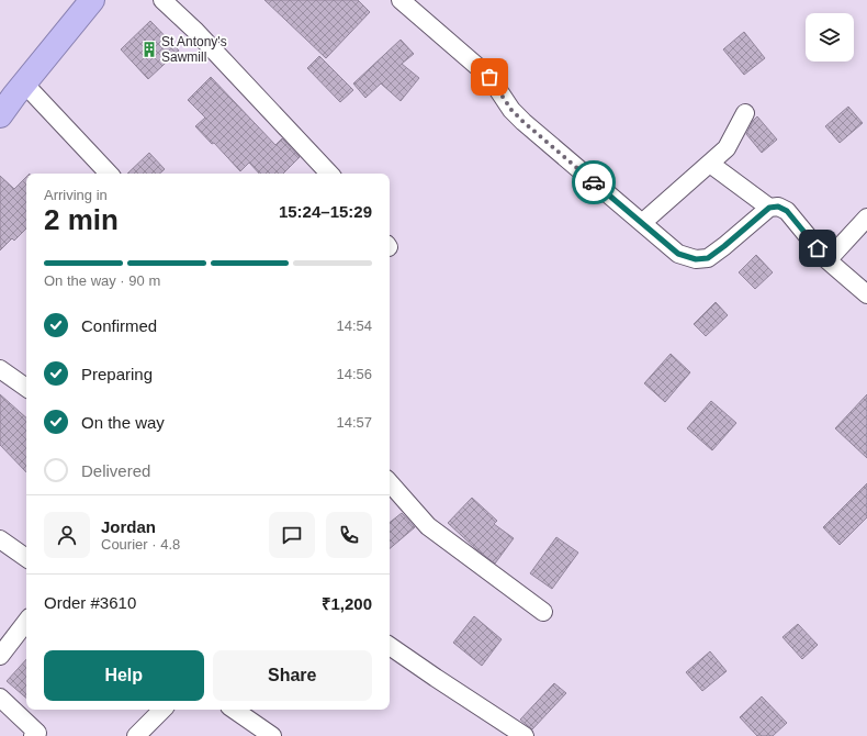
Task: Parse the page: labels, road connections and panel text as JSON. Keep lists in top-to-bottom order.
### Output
{
  "places": {
    "building": ["St Antony's Sawmill"]
  },
  "page": {
    "heading": ["2 min", "Arriving in", "15:24–15:29"],
    "panel": [
      "Jordan",
      "Courier · 4.8",
      "Order #3610",
      "₹1,200"
    ],
    "bar": "On the way · 90 m",
    "list": [
      ["Confirmed", "14:54"],
      ["Preparing", "14:56"],
      ["On the way", "14:57"],
      "Delivered"
    ],
    "buttons": ["Help", "Share"]
  }
}
